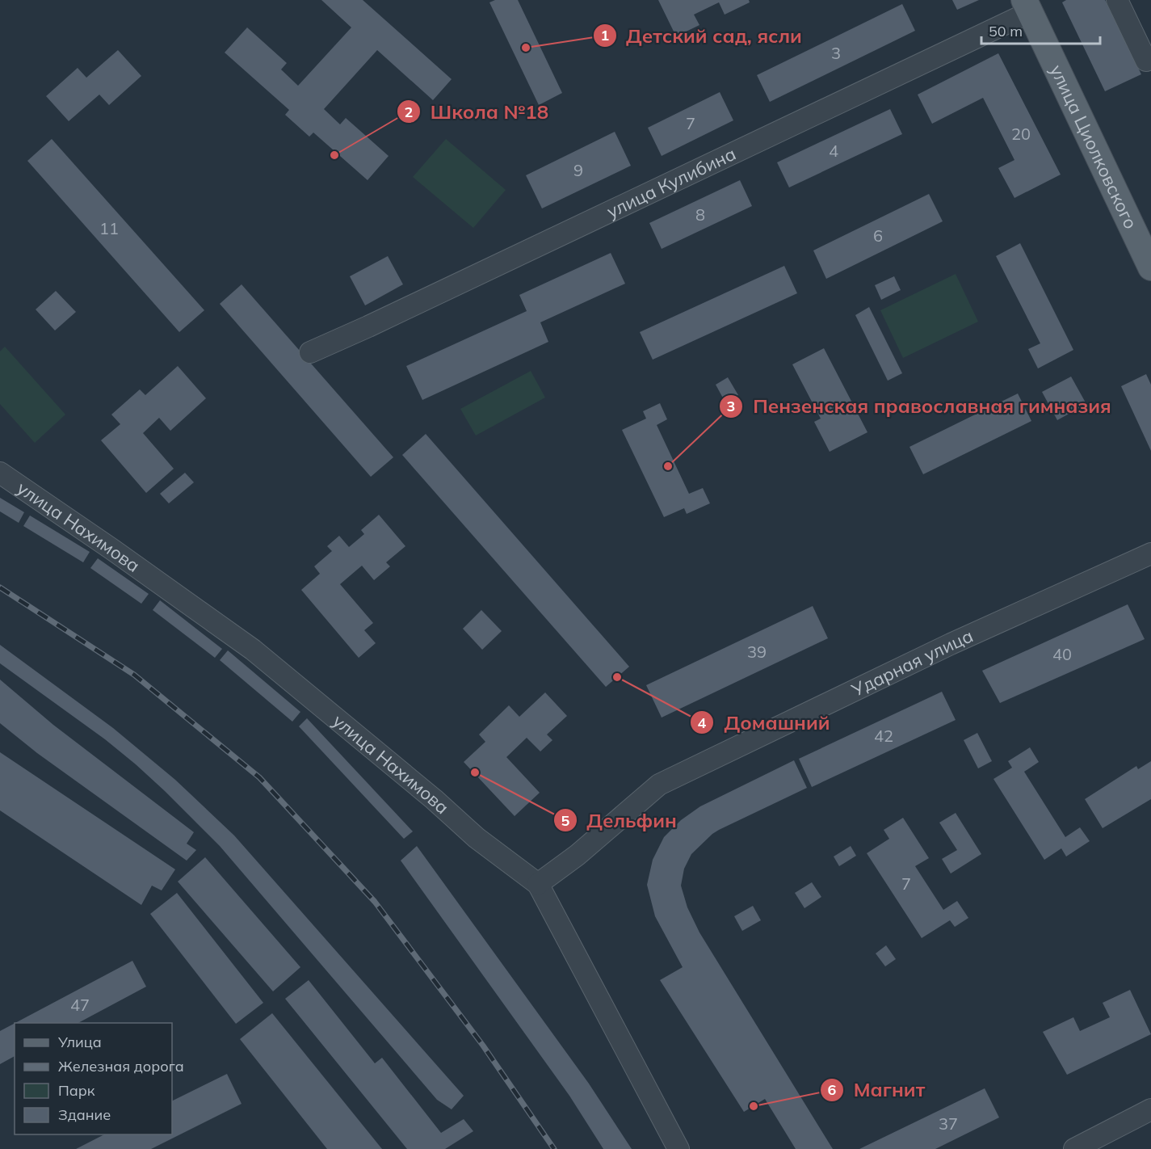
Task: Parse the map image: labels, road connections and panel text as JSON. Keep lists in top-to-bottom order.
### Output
{
  "streets": {
    "main road": ["улица Циолковского"],
    "street": ["улица Кулибина", "улица Нахимова", "Ударная улица"]
  },
  "crossings": [
    ["улица Циолковского", "улица Кулибина"],
    ["улица Нахимова", "Ударная улица"]
  ],
  "places": [
    "Детский сад, ясли",
    "Школа №18",
    "Пензенская православная гимназия",
    "Домашний",
    "Дельфин",
    "Магнит"
  ],
  "house_numbers": [
    "3",
    "7",
    "20",
    "4",
    "9",
    "8",
    "11",
    "6",
    "39",
    "40",
    "42",
    "7",
    "47",
    "37"
  ],
  "legend": [
    "Улица",
    "Железная дорога",
    "Парк",
    "Здание"
  ],
  "scale_bar": "50 m"
}
